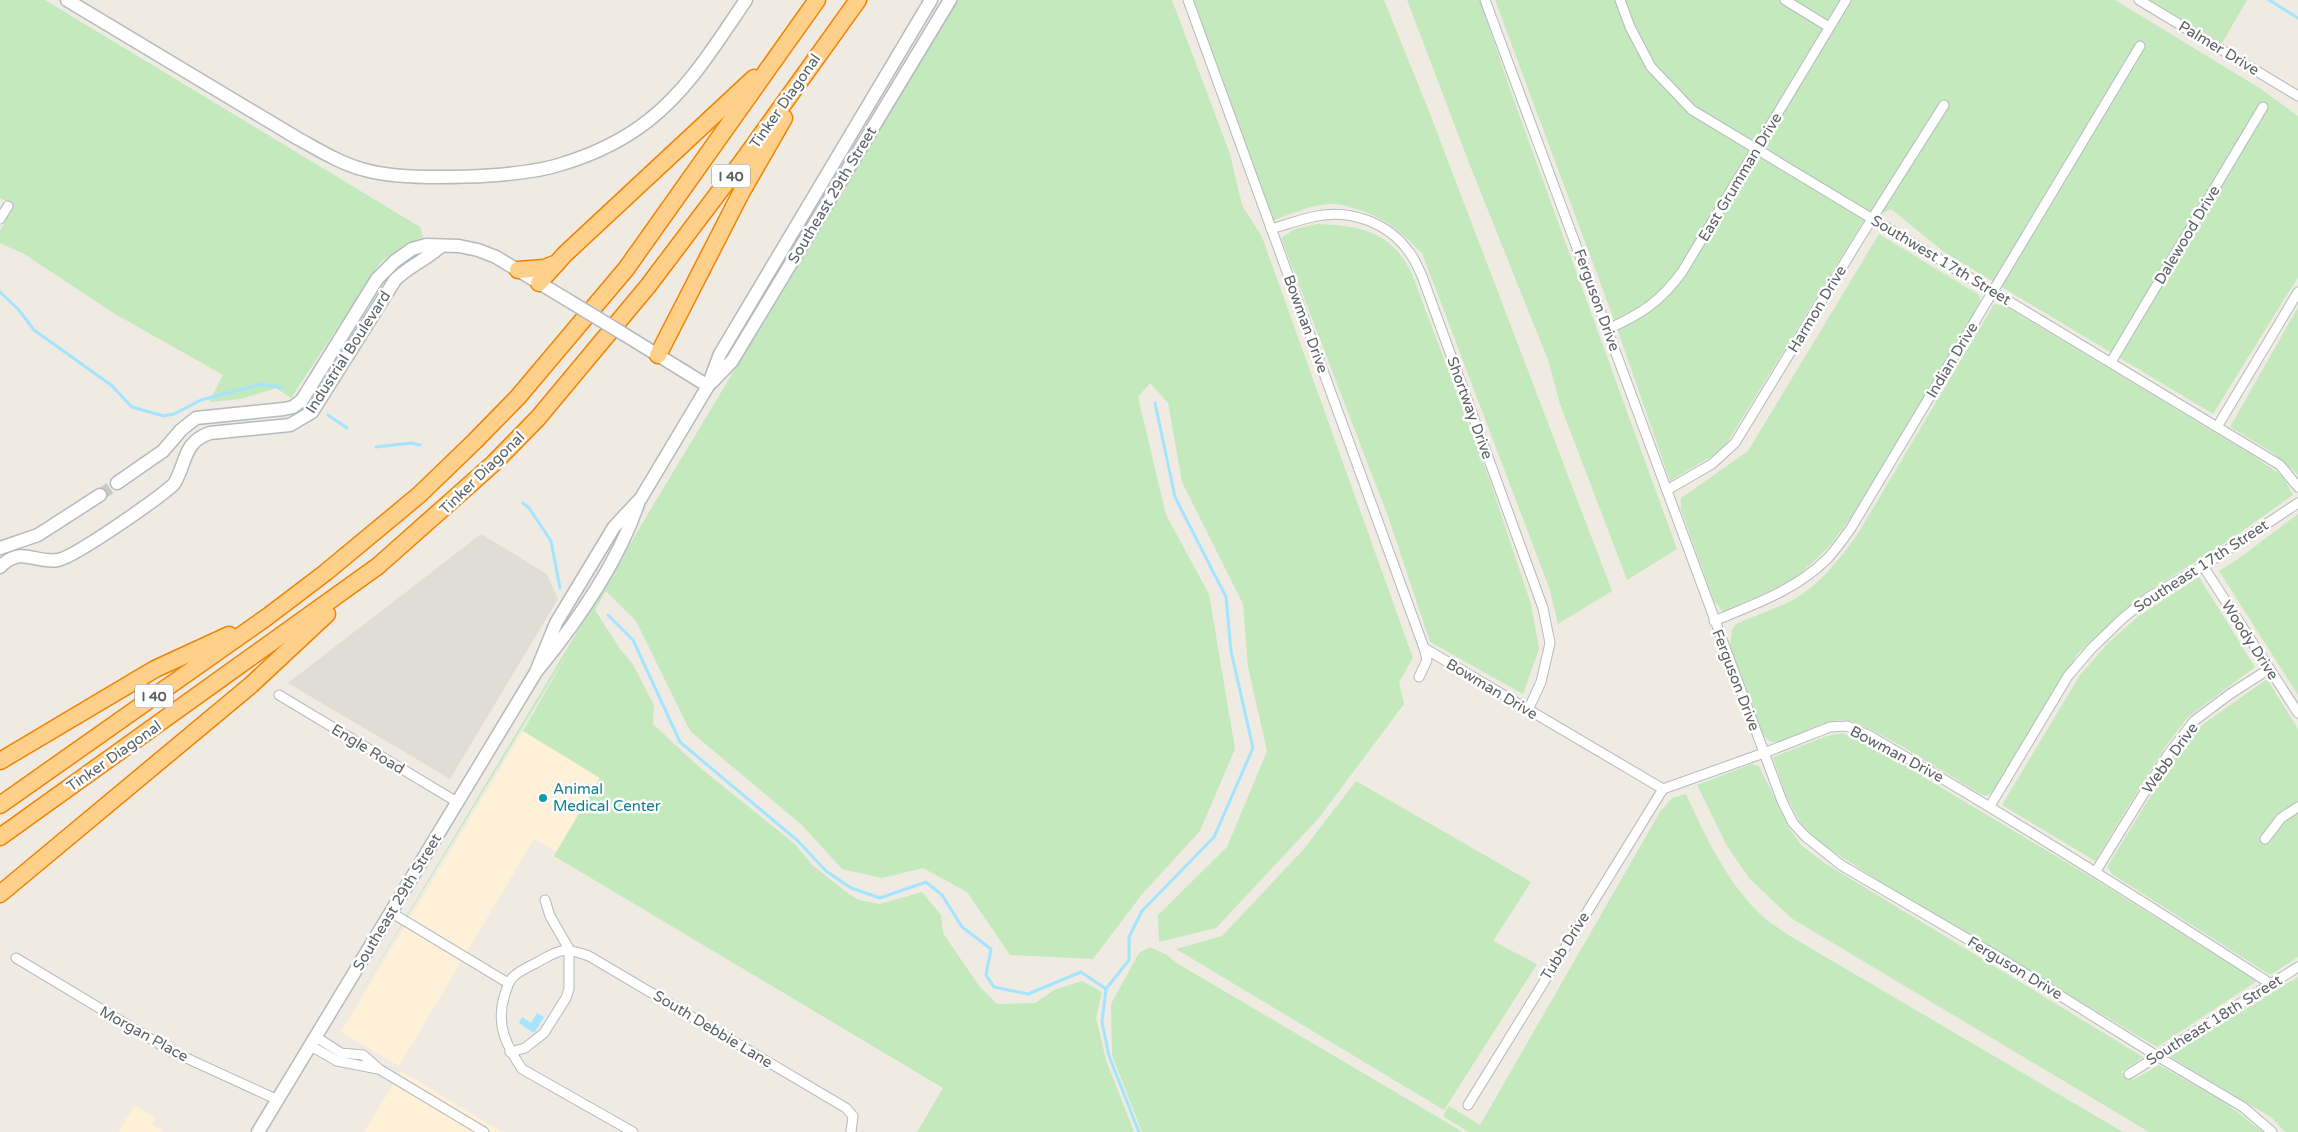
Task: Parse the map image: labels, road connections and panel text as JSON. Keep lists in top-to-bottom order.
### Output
{
  "streets": {
    "highway": ["Tinker Diagonal", "I 40"],
    "main road": ["Southeast 29th Street", "Industrial Boulevard"],
    "street": [
      "Palmer Drive",
      "East Grumman Drive",
      "Dalewood Drive",
      "Southwest 17th Street",
      "Ferguson Drive",
      "Harmon Drive",
      "Bowman Drive",
      "Indian Drive",
      "Shortway Drive",
      "Southeast 17th Street",
      "Woody Drive",
      "Engle Road",
      "Webb Drive",
      "Tubb Drive",
      "Southeast 18th Street",
      "South Debbie Lane",
      "Morgan Place"
    ]
  },
  "crossings": [
    ["East Grumman Drive", "Southwest 17th Street"],
    ["East Grumman Drive", "Ferguson Drive"],
    ["Southeast 29th Street", "Industrial Boulevard"],
    ["Southeast 29th Street", "Engle Road"],
    ["Southeast 29th Street", "Morgan Place"],
    ["Dalewood Drive", "Southwest 17th Street"],
    ["Southwest 17th Street", "Harmon Drive"],
    ["Southwest 17th Street", "Indian Drive"],
    ["Ferguson Drive", "Harmon Drive"],
    ["Ferguson Drive", "Bowman Drive"],
    ["Ferguson Drive", "Indian Drive"],
    ["Ferguson Drive", "Southeast 18th Street"],
    ["Bowman Drive", "Shortway Drive"],
    ["Bowman Drive", "Southeast 17th Street"],
    ["Bowman Drive", "Webb Drive"],
    ["Bowman Drive", "Tubb Drive"],
    ["Bowman Drive", "Southeast 18th Street"],
    ["Southeast 17th Street", "Woody Drive"],
    ["Woody Drive", "Webb Drive"]
  ],
  "places": ["Animal Medical Center"]
}
